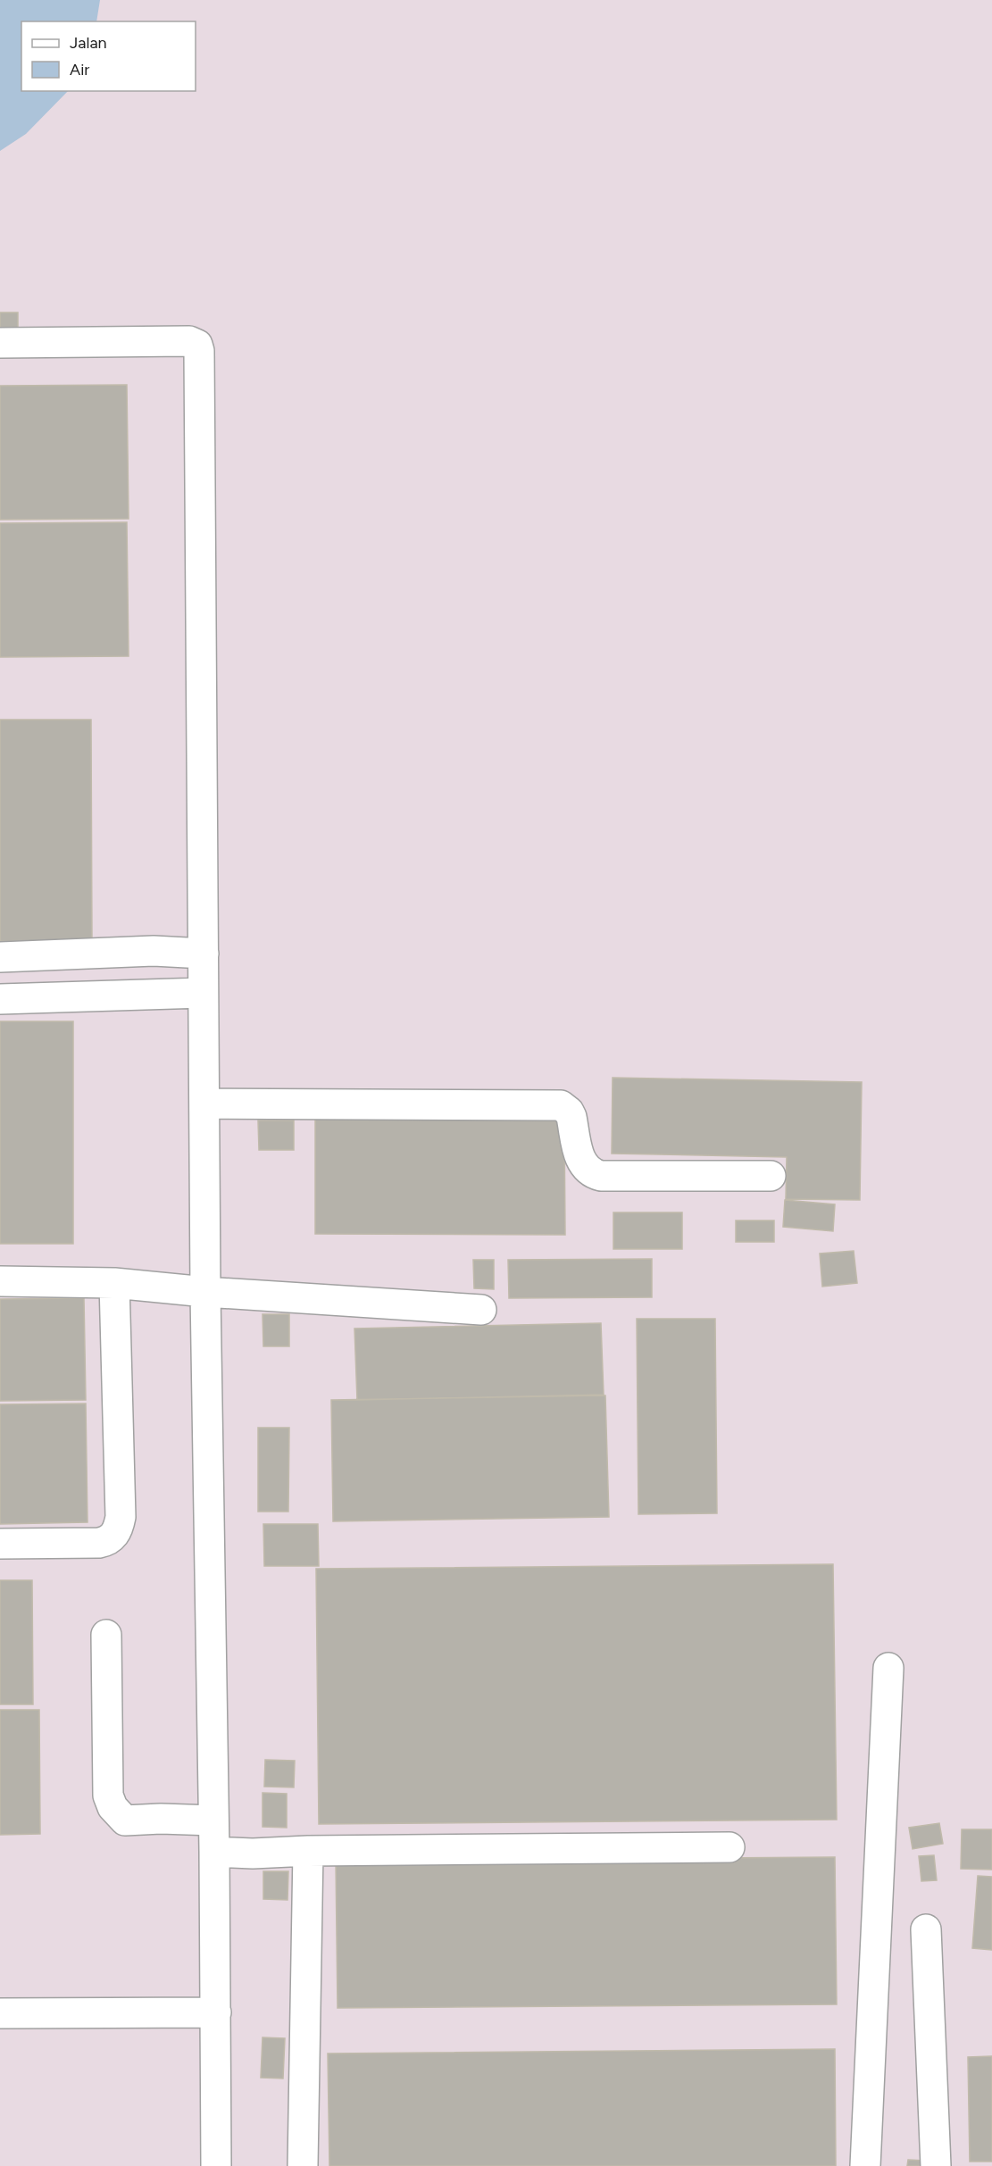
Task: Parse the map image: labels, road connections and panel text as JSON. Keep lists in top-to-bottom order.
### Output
{
  "legend": ["Jalan", "Air"]
}
